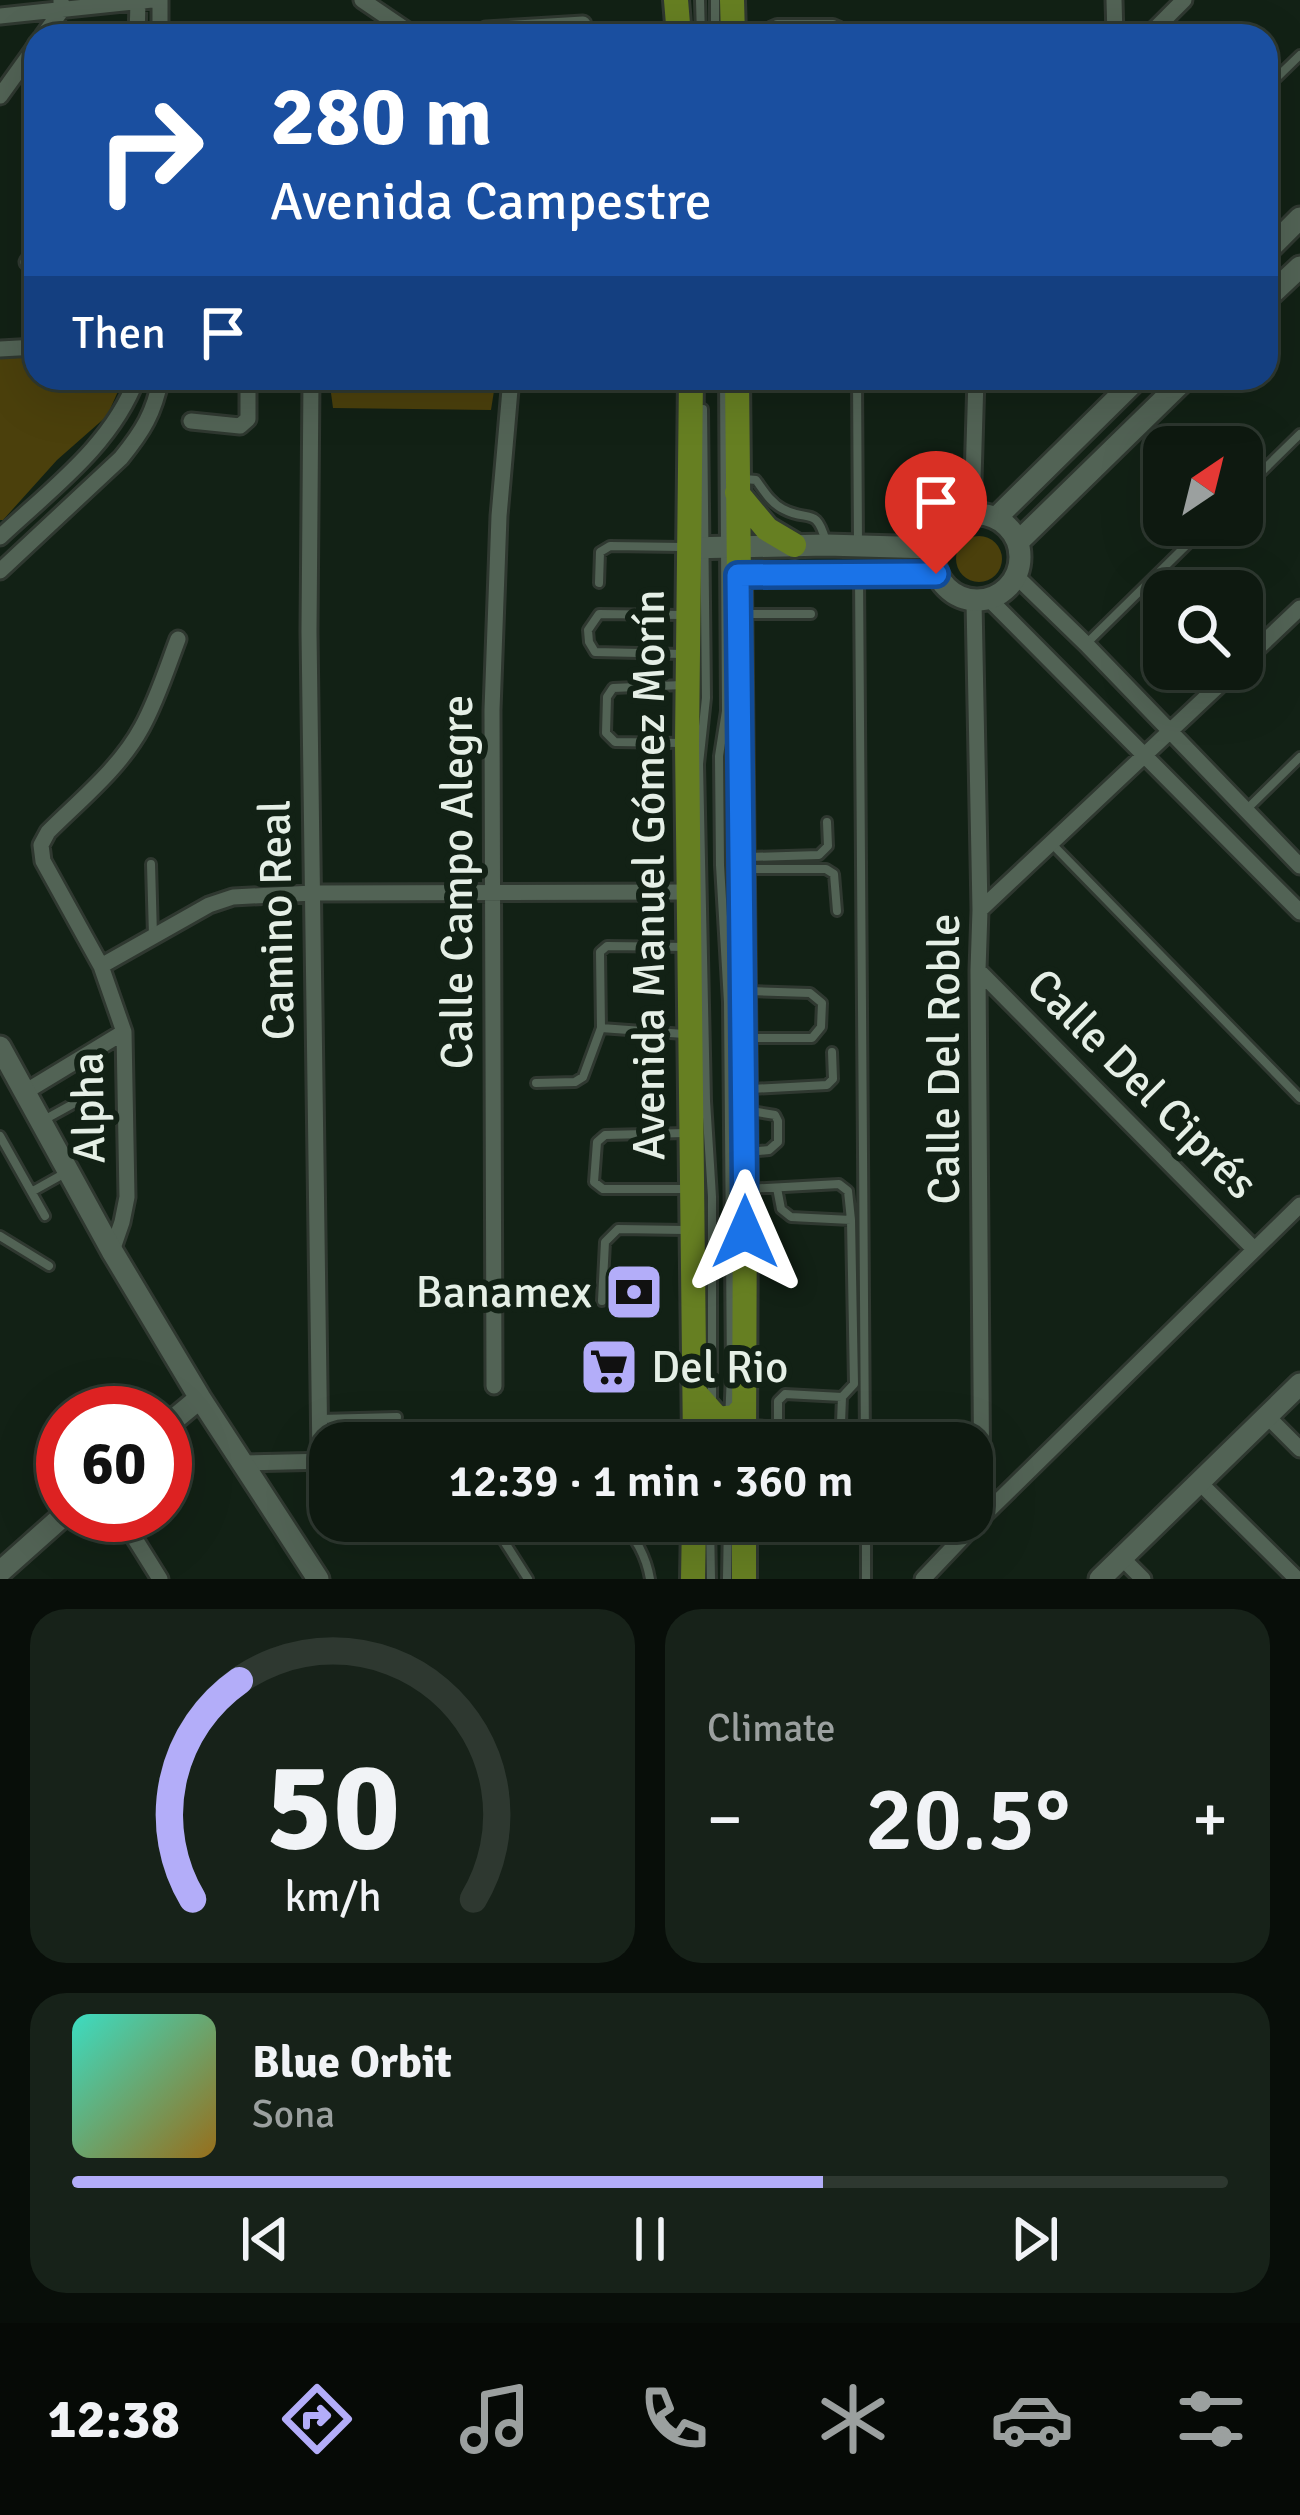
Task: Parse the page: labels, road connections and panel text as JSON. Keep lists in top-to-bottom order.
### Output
{
  "streets": {
    "main road": ["Avenida Manuel Gómez Morín"],
    "street": [
      "Calle Campo Alegre",
      "Camino Real",
      "Calle Del Roble",
      "Calle Del Ciprés",
      "Alpha"
    ]
  },
  "crossings": [
    ["Calle Del Roble", "Calle Del Ciprés"]
  ],
  "places": {
    "bank": ["Banamex"],
    "supermarket": ["Del Rio"]
  },
  "north": "top right",
  "page": {
    "turn": ["280 m", "Avenida Campestre"],
    "then": "Then",
    "limit": "60",
    "trip": "12:39 · 1 min · 360 m",
    "tile": "Climate",
    "heat": ["−", "20.5°", "+"],
    "song": ["Blue Orbit", "Sona"],
    "tabs": "12:38",
    "gauge": ["50", "km/h"]
  }
}
